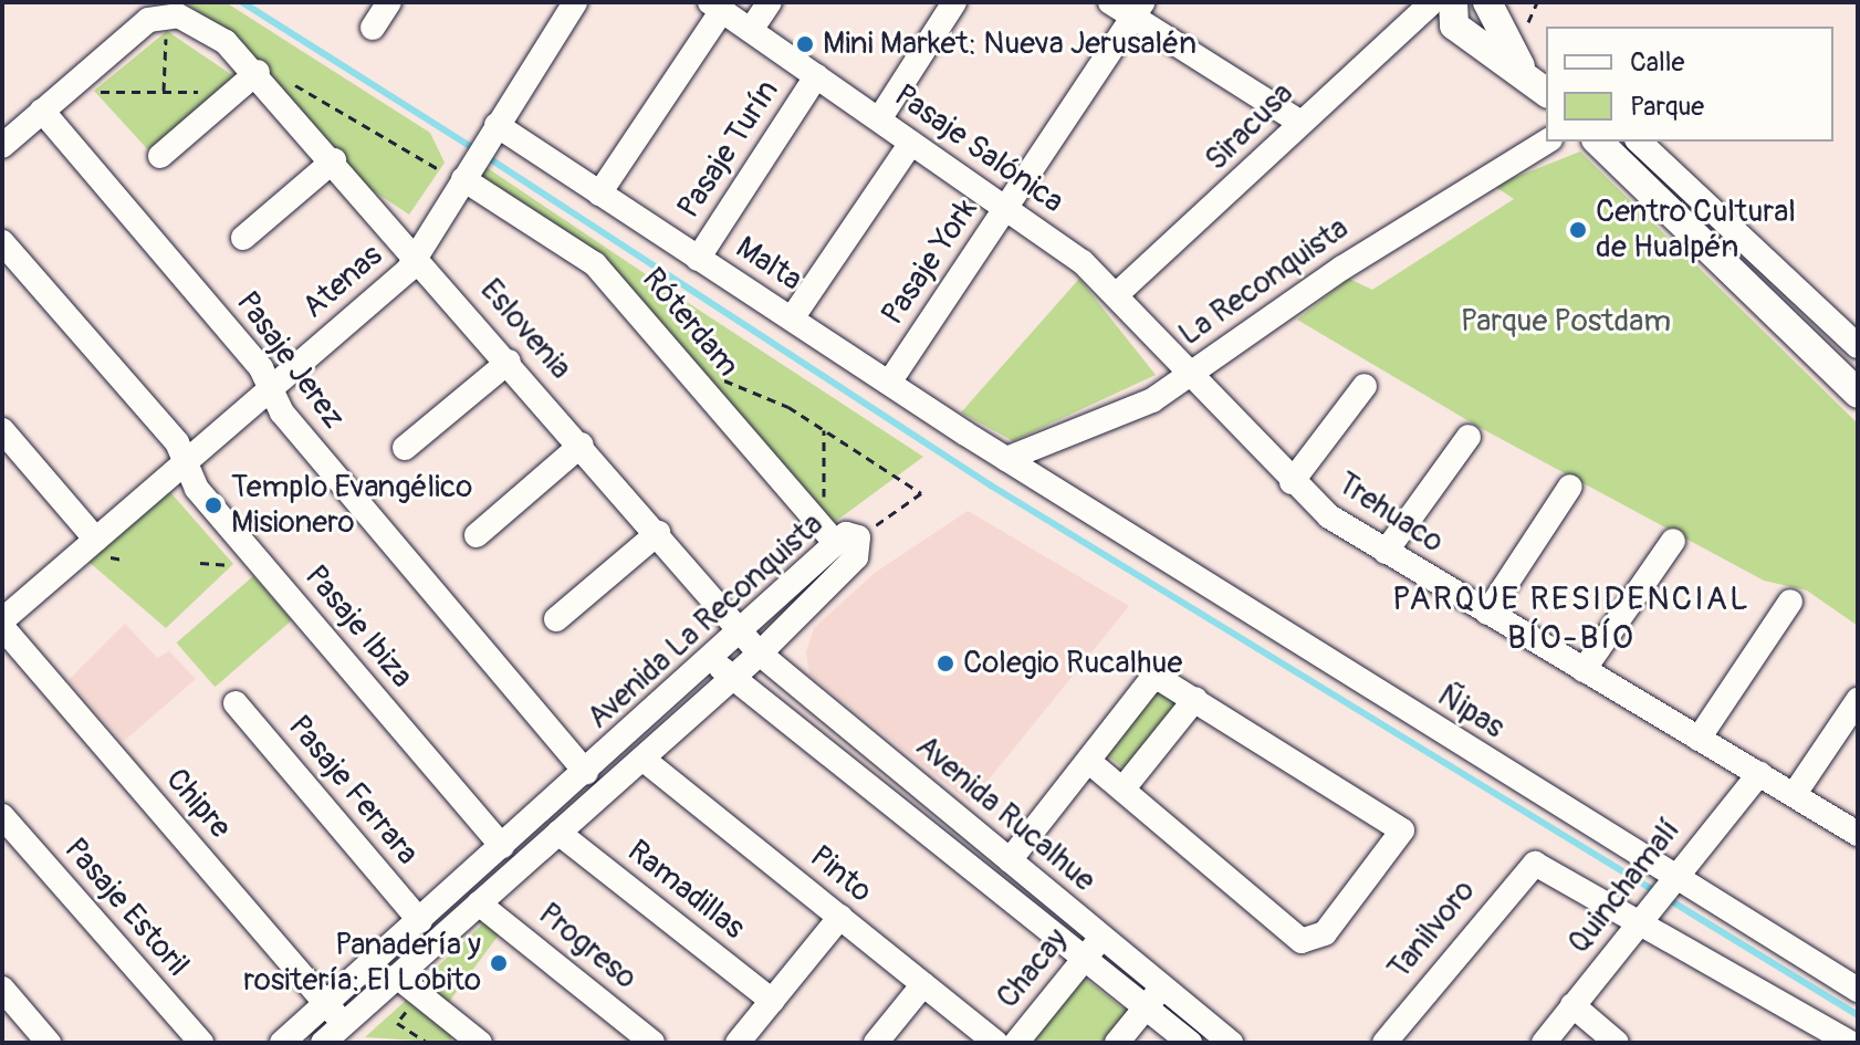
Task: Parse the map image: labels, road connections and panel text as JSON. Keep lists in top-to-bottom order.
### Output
{
  "streets": {
    "street": [
      "Siracusa",
      "Pasaje Turín",
      "Pasaje Salónica",
      "Pasaje York",
      "Malta",
      "Atenas",
      "La Reconquista",
      "Róterdam",
      "Eslovenia",
      "Pasaje Jerez",
      "Trehuaco",
      "Avenida La Reconquista",
      "Pasaje Ibiza",
      "Ñipas",
      "Pasaje Ferrara",
      "Chipre",
      "Avenida Rucalhue",
      "Pinto",
      "Quinchamalí",
      "Ramadillas",
      "Pasaje Estoril",
      "Tanilvoro",
      "Progreso",
      "Chacay"
    ]
  },
  "crossings": [
    ["Siracusa", "Pasaje Salónica"],
    ["Pasaje Turín", "Pasaje Salónica"],
    ["Pasaje Turín", "Malta"],
    ["Pasaje Salónica", "Pasaje York"],
    ["Pasaje Salónica", "La Reconquista"],
    ["Pasaje Salónica", "Trehuaco"],
    ["Pasaje York", "Malta"],
    ["Malta", "Atenas"],
    ["Malta", "La Reconquista"],
    ["Malta", "Ñipas"],
    ["Atenas", "Róterdam"],
    ["Atenas", "Eslovenia"],
    ["Atenas", "Pasaje Jerez"],
    ["Atenas", "Pasaje Ibiza"],
    ["Atenas", "Chipre"],
    ["La Reconquista", "Trehuaco"],
    ["La Reconquista", "Ñipas"],
    ["Róterdam", "Avenida La Reconquista"],
    ["Eslovenia", "Pasaje Jerez"],
    ["Eslovenia", "Avenida La Reconquista"],
    ["Eslovenia", "Avenida Rucalhue"],
    ["Pasaje Jerez", "Avenida La Reconquista"],
    ["Trehuaco", "Quinchamalí"],
    ["Avenida La Reconquista", "Pasaje Ibiza"],
    ["Avenida La Reconquista", "Pasaje Ferrara"],
    ["Avenida La Reconquista", "Chipre"],
    ["Avenida La Reconquista", "Avenida Rucalhue"],
    ["Avenida La Reconquista", "Pinto"],
    ["Avenida La Reconquista", "Ramadillas"],
    ["Avenida La Reconquista", "Progreso"],
    ["Ñipas", "Quinchamalí"],
    ["Avenida Rucalhue", "Chacay"],
    ["Quinchamalí", "Tanilvoro"]
  ],
  "districts": ["PARQUE RESIDENCIAL BÍO-BÍO"],
  "parks": ["Parque Postdam"],
  "places": [
    "Mini Market: Nueva Jerusalén",
    "Centro Cultural de Hualpén",
    "Templo Evangélico Misionero",
    "Colegio Rucalhue",
    "Panadería y rositería: El Lobito"
  ],
  "legend": ["Calle", "Parque"]
}
